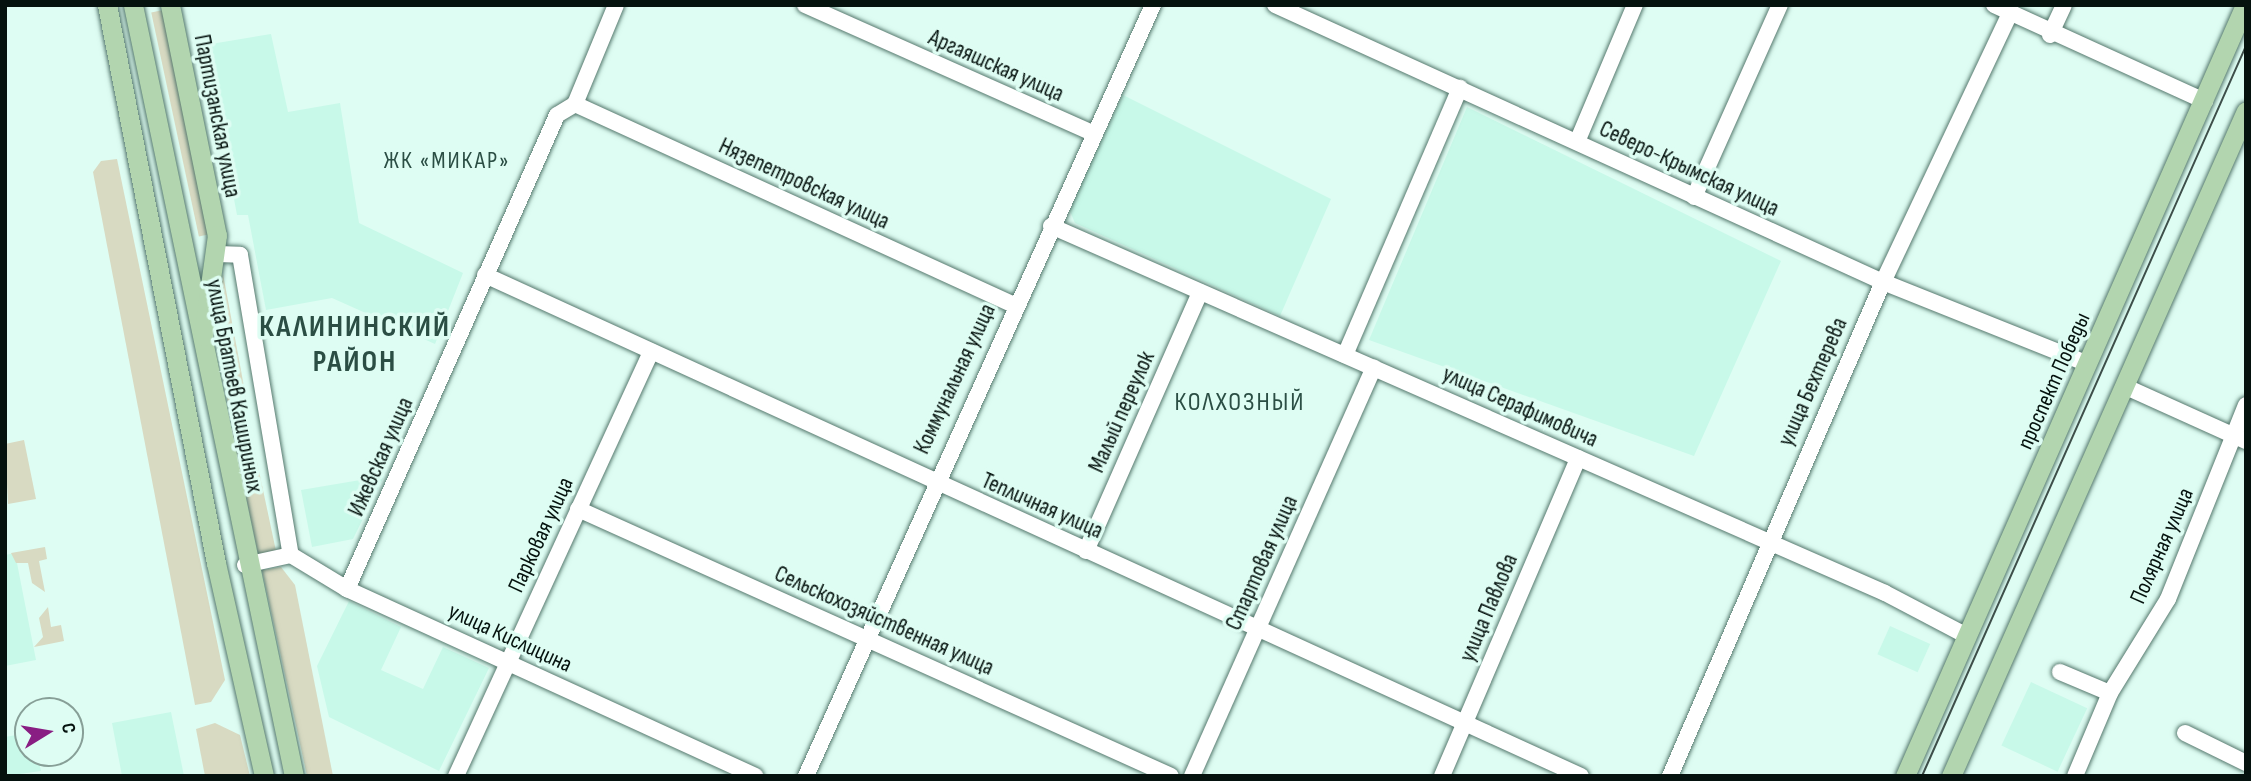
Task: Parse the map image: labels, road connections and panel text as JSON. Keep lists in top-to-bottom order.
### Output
{
  "streets": {
    "main road": ["Партизанская улица", "проспект Победы", "улица Братьев Кашириных"],
    "street": [
      "Аргаяшская улица",
      "Северо-Крымская улица",
      "Нязепетровская улица",
      "Коммунальная улица",
      "улица Бехтерева",
      "улица Серафимовича",
      "Малый переулок",
      "Ижевская улица",
      "Тепличная улица",
      "Парковая улица",
      "Полярная улица",
      "Стартовая улица",
      "улица Павлова",
      "Сельскохозяйственная улица",
      "улица Кислицина"
    ]
  },
  "crossings": [
    ["Аргаяшская улица", "Коммунальная улица"],
    ["Северо-Крымская улица", "проспект Победы"],
    ["Северо-Крымская улица", "улица Бехтерева"],
    ["Нязепетровская улица", "Коммунальная улица"],
    ["Нязепетровская улица", "Ижевская улица"],
    ["Коммунальная улица", "улица Серафимовича"],
    ["Коммунальная улица", "Тепличная улица"],
    ["Коммунальная улица", "Сельскохозяйственная улица"],
    ["проспект Победы", "улица Серафимовича"],
    ["улица Бехтерева", "улица Серафимовича"],
    ["улица Серафимовича", "Малый переулок"],
    ["улица Серафимовича", "Стартовая улица"],
    ["улица Серафимовича", "улица Павлова"],
    ["Малый переулок", "Тепличная улица"],
    ["Ижевская улица", "Тепличная улица"],
    ["Ижевская улица", "улица Кислицина"],
    ["Тепличная улица", "Парковая улица"],
    ["Тепличная улица", "Стартовая улица"],
    ["Тепличная улица", "улица Павлова"],
    ["Парковая улица", "Сельскохозяйственная улица"],
    ["Парковая улица", "улица Кислицина"]
  ],
  "districts": ["ЖК «МИКАР»", "КАЛИНИНСКИЙ РАЙОН", "КОЛХОЗНЫЙ"],
  "north": "right"
}
